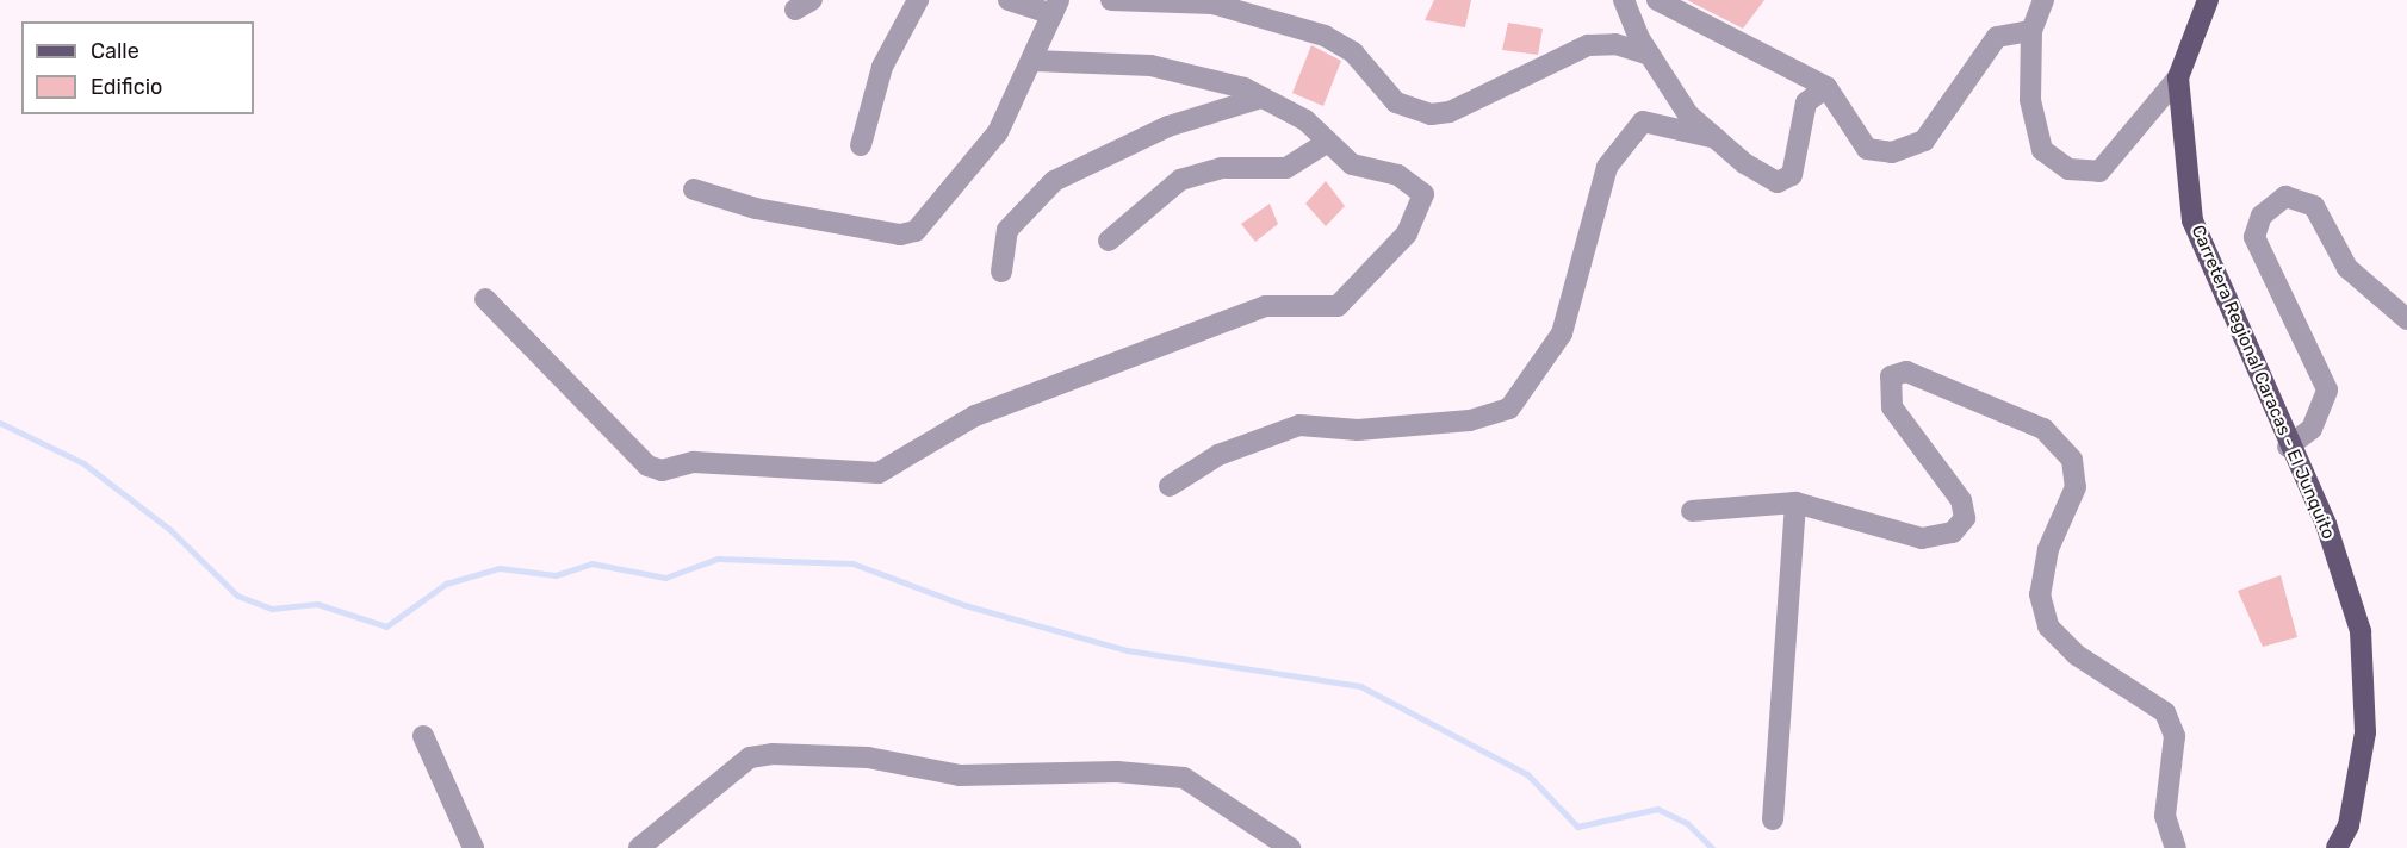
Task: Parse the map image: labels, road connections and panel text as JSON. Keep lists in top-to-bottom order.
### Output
{
  "streets": {
    "main road": ["Carretera Regional Caracas - El Junquito"]
  },
  "legend": ["Calle", "Edificio"]
}
